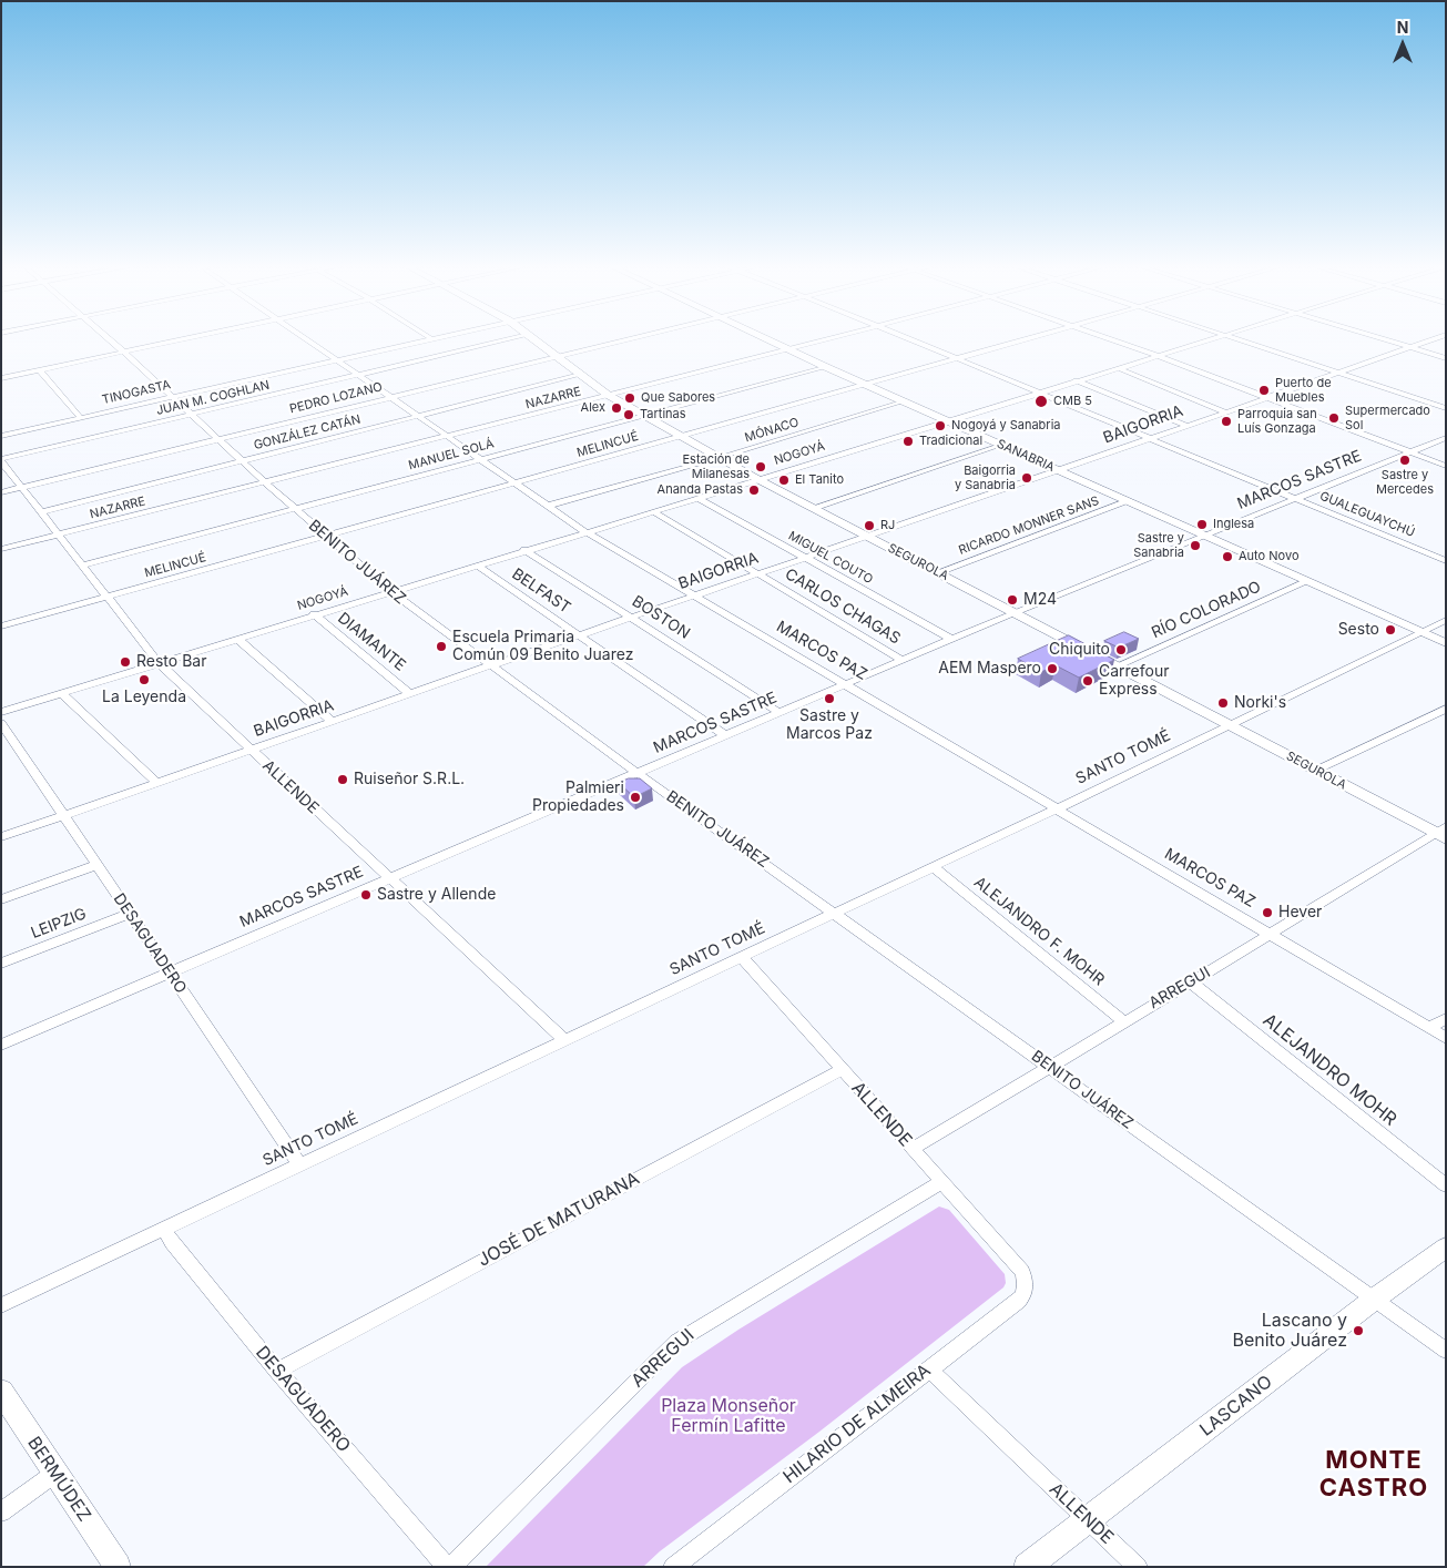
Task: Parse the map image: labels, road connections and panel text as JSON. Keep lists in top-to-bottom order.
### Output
{
  "streets": {
    "street": [
      "TINOGASTA",
      "JUAN M. COGHLAN",
      "PEDRO LOZANO",
      "NAZARRE",
      "BAIGORRIA",
      "MÓNACO",
      "GONZÁLEZ CATÁN",
      "MELINCUÉ",
      "NOGOYÁ",
      "MANUEL SOLÁ",
      "SANABRIA",
      "MARCOS SASTRE",
      "GUALEGUAYCHÚ",
      "RICARDO MONNER SANS",
      "MIGUEL COUTO",
      "BENITO JUÁREZ",
      "SEGUROLA",
      "BELFAST",
      "CARLOS CHAGAS",
      "RÍO COLORADO",
      "BOSTON",
      "DIAMANTE",
      "MARCOS PAZ",
      "SANTO TOMÉ",
      "ALLENDE",
      "LEIPZIG",
      "ALEJANDRO F. MOHR",
      "DESAGUADERO",
      "ARREGUI",
      "ALEJANDRO MOHR",
      "JOSÉ DE MATURANA",
      "LASCANO",
      "HILARIO DE ALMEIRA",
      "BERMÚDEZ"
    ]
  },
  "crossings": [
    ["TINOGASTA", "BENITO JUÁREZ"],
    ["TINOGASTA", "MARCOS PAZ"],
    ["JUAN M. COGHLAN", "BENITO JUÁREZ"],
    ["JUAN M. COGHLAN", "MARCOS PAZ"],
    ["JUAN M. COGHLAN", "ALLENDE"],
    ["PEDRO LOZANO", "BENITO JUÁREZ"],
    ["PEDRO LOZANO", "SEGUROLA"],
    ["PEDRO LOZANO", "MARCOS PAZ"],
    ["PEDRO LOZANO", "ALLENDE"],
    ["NAZARRE", "SANABRIA"],
    ["NAZARRE", "BENITO JUÁREZ"],
    ["NAZARRE", "SEGUROLA"],
    ["NAZARRE", "MARCOS PAZ"],
    ["NAZARRE", "ALLENDE"],
    ["BAIGORRIA", "SANABRIA"],
    ["BAIGORRIA", "GUALEGUAYCHÚ"],
    ["BAIGORRIA", "MIGUEL COUTO"],
    ["BAIGORRIA", "BENITO JUÁREZ"],
    ["BAIGORRIA", "SEGUROLA"],
    ["BAIGORRIA", "BELFAST"],
    ["BAIGORRIA", "CARLOS CHAGAS"],
    ["BAIGORRIA", "BOSTON"],
    ["BAIGORRIA", "DIAMANTE"],
    ["BAIGORRIA", "MARCOS PAZ"],
    ["BAIGORRIA", "ALLENDE"],
    ["BAIGORRIA", "DESAGUADERO"],
    ["MÓNACO", "SANABRIA"],
    ["MÓNACO", "SEGUROLA"],
    ["MÓNACO", "MARCOS PAZ"],
    ["GONZÁLEZ CATÁN", "BENITO JUÁREZ"],
    ["GONZÁLEZ CATÁN", "SEGUROLA"],
    ["GONZÁLEZ CATÁN", "MARCOS PAZ"],
    ["GONZÁLEZ CATÁN", "ALLENDE"],
    ["MELINCUÉ", "SANABRIA"],
    ["MELINCUÉ", "GUALEGUAYCHÚ"],
    ["MELINCUÉ", "BENITO JUÁREZ"],
    ["MELINCUÉ", "SEGUROLA"],
    ["MELINCUÉ", "MARCOS PAZ"],
    ["MELINCUÉ", "ALLENDE"],
    ["NOGOYÁ", "SANABRIA"],
    ["NOGOYÁ", "GUALEGUAYCHÚ"],
    ["NOGOYÁ", "MIGUEL COUTO"],
    ["NOGOYÁ", "BENITO JUÁREZ"],
    ["NOGOYÁ", "SEGUROLA"],
    ["NOGOYÁ", "BELFAST"],
    ["NOGOYÁ", "CARLOS CHAGAS"],
    ["NOGOYÁ", "BOSTON"],
    ["NOGOYÁ", "DIAMANTE"],
    ["NOGOYÁ", "MARCOS PAZ"],
    ["NOGOYÁ", "ALLENDE"],
    ["MANUEL SOLÁ", "SANABRIA"],
    ["MANUEL SOLÁ", "BENITO JUÁREZ"],
    ["MANUEL SOLÁ", "SEGUROLA"],
    ["MANUEL SOLÁ", "MARCOS PAZ"],
    ["MANUEL SOLÁ", "ALLENDE"],
    ["SANABRIA", "MARCOS SASTRE"],
    ["SANABRIA", "RICARDO MONNER SANS"],
    ["SANABRIA", "RÍO COLORADO"],
    ["SANABRIA", "SANTO TOMÉ"],
    ["MARCOS SASTRE", "GUALEGUAYCHÚ"],
    ["MARCOS SASTRE", "MIGUEL COUTO"],
    ["MARCOS SASTRE", "BENITO JUÁREZ"],
    ["MARCOS SASTRE", "SEGUROLA"],
    ["MARCOS SASTRE", "BELFAST"],
    ["MARCOS SASTRE", "CARLOS CHAGAS"],
    ["MARCOS SASTRE", "BOSTON"],
    ["MARCOS SASTRE", "MARCOS PAZ"],
    ["MARCOS SASTRE", "ALLENDE"],
    ["MARCOS SASTRE", "DESAGUADERO"],
    ["RICARDO MONNER SANS", "SEGUROLA"],
    ["BENITO JUÁREZ", "SANTO TOMÉ"],
    ["BENITO JUÁREZ", "ARREGUI"],
    ["BENITO JUÁREZ", "LASCANO"],
    ["SEGUROLA", "RÍO COLORADO"],
    ["SEGUROLA", "SANTO TOMÉ"],
    ["SEGUROLA", "ARREGUI"],
    ["MARCOS PAZ", "SANTO TOMÉ"],
    ["MARCOS PAZ", "ARREGUI"],
    ["SANTO TOMÉ", "ALLENDE"],
    ["SANTO TOMÉ", "ALEJANDRO F. MOHR"],
    ["SANTO TOMÉ", "DESAGUADERO"],
    ["ALLENDE", "ARREGUI"],
    ["ALLENDE", "JOSÉ DE MATURANA"],
    ["ALLENDE", "LASCANO"],
    ["ALLENDE", "HILARIO DE ALMEIRA"],
    ["LEIPZIG", "DESAGUADERO"],
    ["ALEJANDRO F. MOHR", "ARREGUI"],
    ["DESAGUADERO", "JOSÉ DE MATURANA"],
    ["ARREGUI", "ALEJANDRO MOHR"]
  ],
  "districts": ["MONTE CASTRO"],
  "parks": ["Plaza Monseñor Fermín Lafitte"],
  "places": [
    "Puerto de Muebles",
    "Que Sabores",
    "CMB 5",
    "Alex",
    "Tartinas",
    "Supermercado Sol",
    "Parroquia san Luís Gonzaga",
    "Nogoyá y Sanabria",
    "Tradicional",
    "Sastre y Mercedes",
    "Estación de Milanesas",
    "Baigorria y Sanabria",
    "El Tanito",
    "Ananda Pastas",
    "Inglesa",
    "RJ",
    "Sastre y Sanabria",
    "Auto Novo",
    "M24",
    "Sesto",
    "Escuela Primaria Común 09 Benito Juarez",
    "Chiquito",
    "Resto Bar",
    "AEM Maspero",
    "La Leyenda",
    "Carrefour Express",
    "Sastre y Marcos Paz",
    "Norki's",
    "Ruiseñor S.R.L.",
    "Palmieri Propiedades",
    "Sastre y Allende",
    "Hever",
    "Lascano y Benito Juárez"
  ],
  "north": "top"
}
